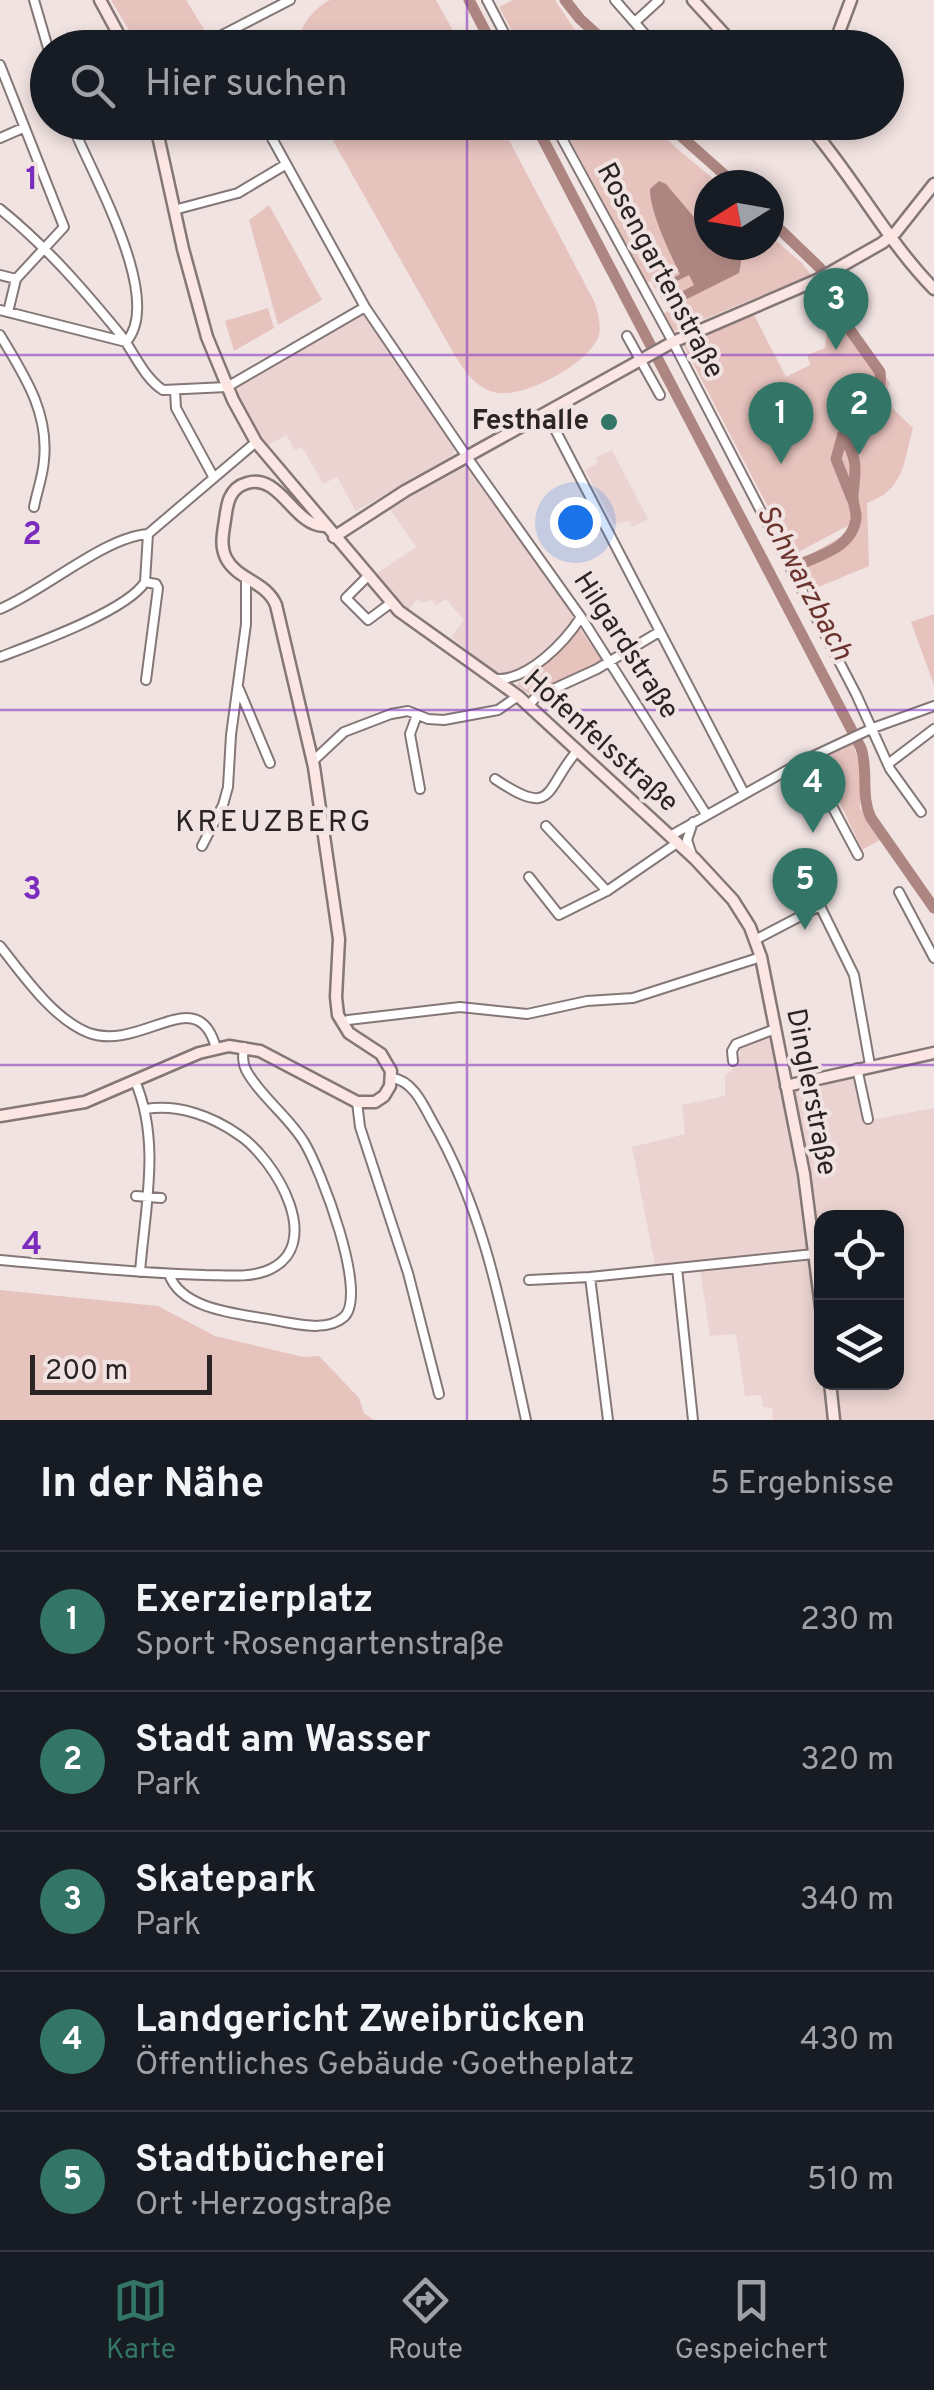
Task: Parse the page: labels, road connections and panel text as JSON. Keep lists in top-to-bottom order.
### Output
{
  "streets": {
    "main road": ["Hofenfelsstraße", "Dinglerstraße"],
    "street": ["Rosengartenstraße", "Hilgardstraße"]
  },
  "crossings": [
    ["Hofenfelsstraße", "Dinglerstraße"]
  ],
  "districts": ["KREUZBERG"],
  "water": ["Schwarzbach"],
  "places": ["Festhalle"],
  "scale_bar": "200 m",
  "north": "left",
  "page": {
    "search": "Hier suchen",
    "pins": [
      "3",
      "2",
      "1",
      "4",
      "5"
    ],
    "scale": "200 m",
    "heading": ["In der Nähe", "5 Ergebnisse"],
    "list": [
      {
        "mark": "1",
        "name": "Exerzierplatz",
        "note": "Sport · Rosengartenstraße",
        "value": "230 m"
      },
      {
        "mark": "2",
        "name": "Stadt am Wasser",
        "note": "Park",
        "value": "320 m"
      },
      {
        "mark": "3",
        "name": "Skatepark",
        "note": "Park",
        "value": "340 m"
      },
      {
        "mark": "4",
        "name": "Landgericht Zweibrücken",
        "note": "Öffentliches Gebäude · Goetheplatz",
        "value": "430 m"
      },
      {
        "mark": "5",
        "name": "Stadtbücherei",
        "note": "Ort · Herzogstraße",
        "value": "510 m"
      }
    ],
    "nav": ["Karte", "Route", "Gespeichert"]
  },
  "grid": {
    "rows": [
      "1",
      "2",
      "3",
      "4"
    ]
  }
}
